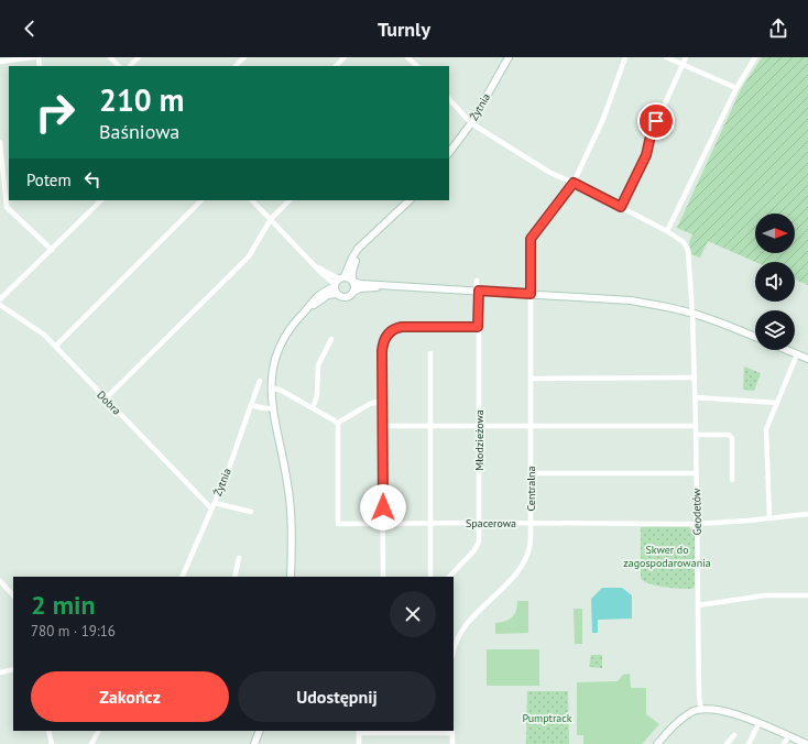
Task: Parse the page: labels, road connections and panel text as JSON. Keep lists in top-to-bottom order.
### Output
{
  "streets": {
    "street": [
      "Żytnia",
      "Dobra",
      "Młodzieżowa",
      "Centralna",
      "Geodetów",
      "Spacerowa"
    ]
  },
  "crossings": [
    ["Żytnia", "Dobra"],
    ["Żytnia", "Geodetów"],
    ["Młodzieżowa", "Spacerowa"],
    ["Centralna", "Geodetów"],
    ["Centralna", "Spacerowa"],
    ["Geodetów", "Spacerowa"]
  ],
  "parks": ["Skwer do zagospodarowania", "Pumptrack"],
  "north": "right",
  "page": {
    "header": "Turnly",
    "turn": ["210 m", "Baśniowa"],
    "then": "Potem",
    "heading": ["2 min", "780 m · 19:16"],
    "buttons": ["Zakończ", "Udostępnij"]
  }
}
